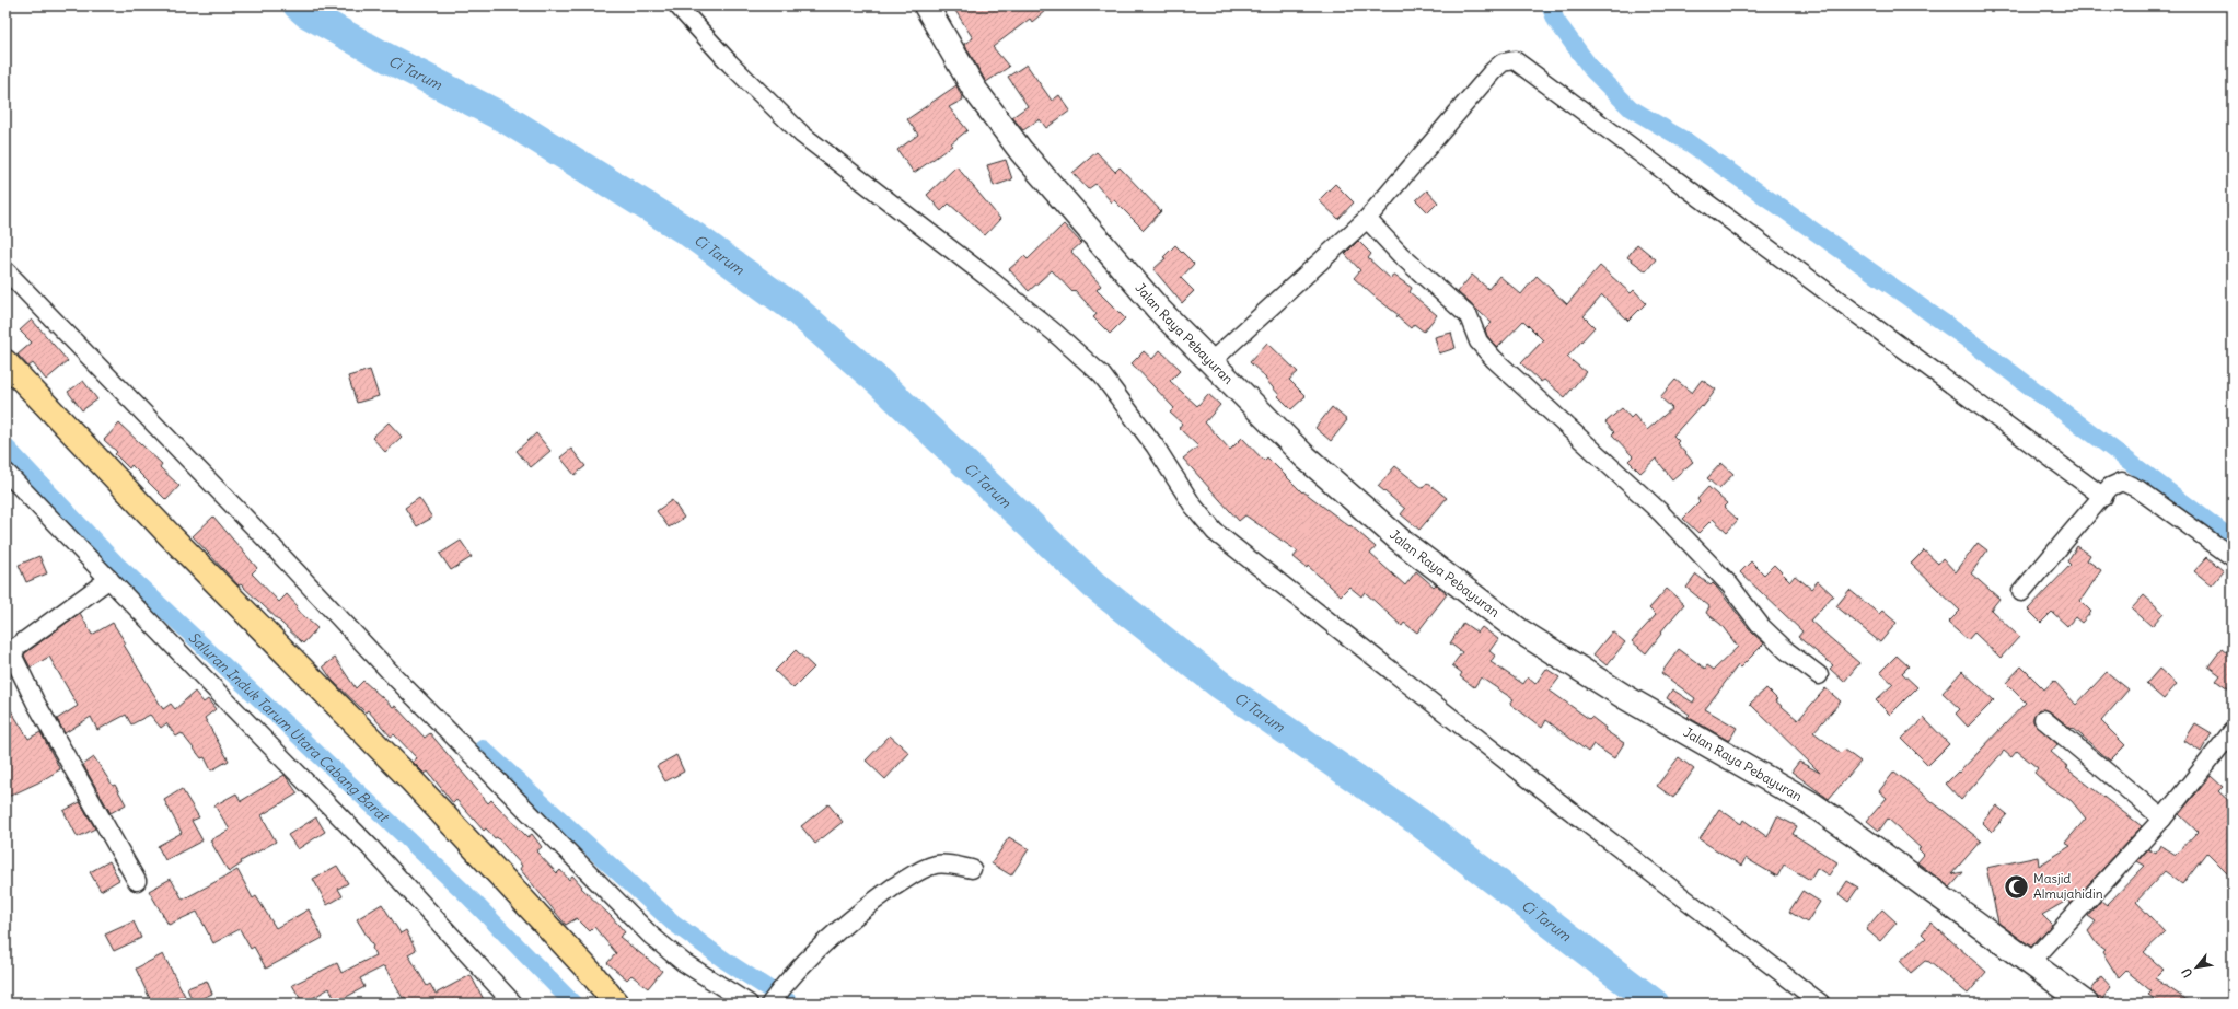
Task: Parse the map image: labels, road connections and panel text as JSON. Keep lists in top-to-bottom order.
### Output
{
  "streets": {
    "main road": ["Jalan Raya Pebayuran"]
  },
  "water": ["Ci Tarum", "Saluran Induk Tarum Utara Cabang Barat"],
  "places": {
    "mosque": ["Masjid Almujahidin"]
  },
  "north": "bottom left"
}
